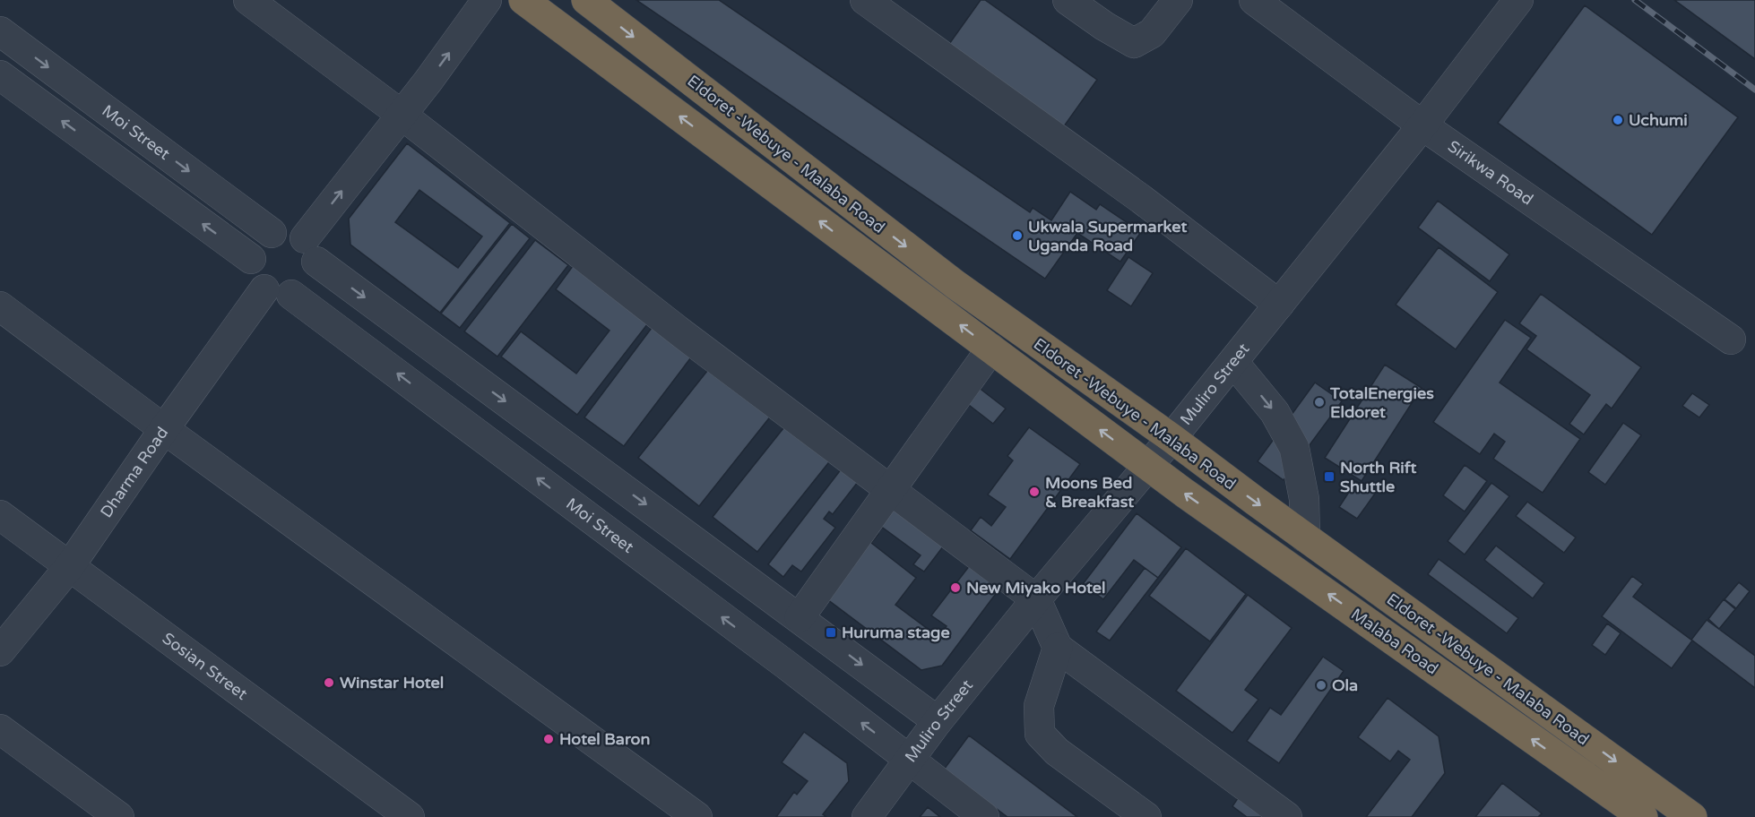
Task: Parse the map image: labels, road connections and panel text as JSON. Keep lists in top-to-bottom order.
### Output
{
  "streets": {
    "highway": ["Eldoret -Webuye - Malaba Road", "Malaba Road"],
    "street": [
      "Moi Street",
      "Sirikwa Road",
      "Muliro Street",
      "Dharma Road",
      "Sosian Street"
    ]
  },
  "crossings": [
    ["Moi Street", "Muliro Street"],
    ["Moi Street", "Dharma Road"],
    ["Eldoret -Webuye - Malaba Road", "Muliro Street"],
    ["Eldoret -Webuye - Malaba Road", "Malaba Road"],
    ["Sirikwa Road", "Muliro Street"],
    ["Muliro Street", "Malaba Road"],
    ["Dharma Road", "Sosian Street"]
  ],
  "one_way": ["Malaba Road"],
  "places": {
    "other": [
      "Uchumi",
      "Ukwala Supermarket Uganda Road",
      "TotalEnergies Eldoret",
      "Moons Bed & Breakfast",
      "New Miyako Hotel",
      "Winstar Hotel",
      "Ola",
      "Hotel Baron"
    ],
    "transit": ["North Rift Shuttle", "Huruma stage"]
  }
}
